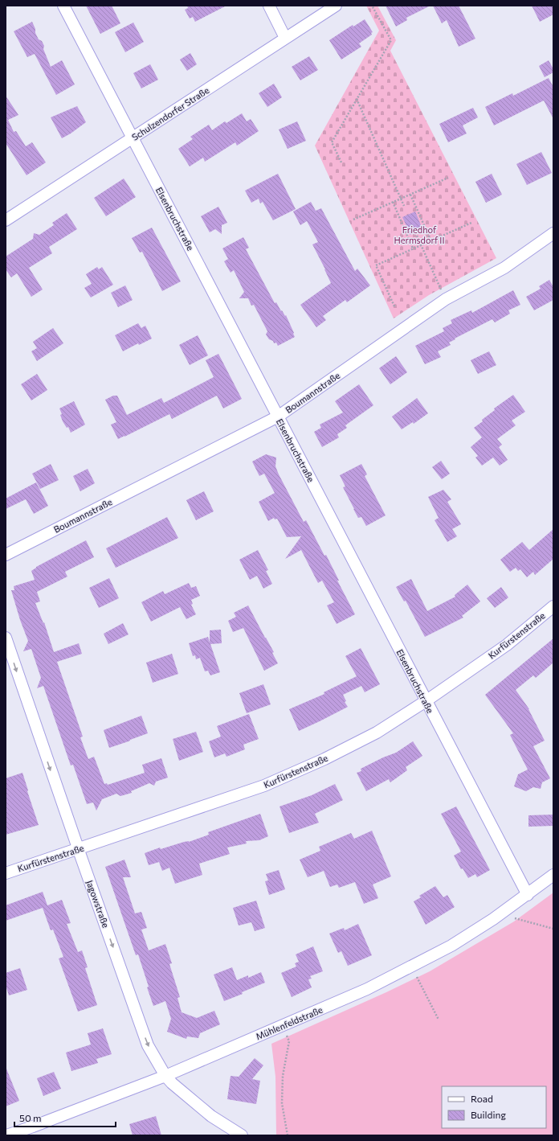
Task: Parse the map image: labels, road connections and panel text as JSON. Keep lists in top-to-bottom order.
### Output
{
  "streets": {
    "street": [
      "Schulzendorfer Straße",
      "Elsenbruchstraße",
      "Boumannstraße",
      "Kurfürstenstraße",
      "Jagowstraße",
      "Mühlenfeldstraße"
    ]
  },
  "crossings": [
    ["Schulzendorfer Straße", "Elsenbruchstraße"],
    ["Elsenbruchstraße", "Boumannstraße"],
    ["Elsenbruchstraße", "Kurfürstenstraße"],
    ["Elsenbruchstraße", "Mühlenfeldstraße"],
    ["Kurfürstenstraße", "Jagowstraße"],
    ["Jagowstraße", "Mühlenfeldstraße"]
  ],
  "one_way": ["Jagowstraße"],
  "parks": ["Friedhof Hermsdorf II"],
  "legend": ["Road", "Building"],
  "scale_bar": "50 m"
}
